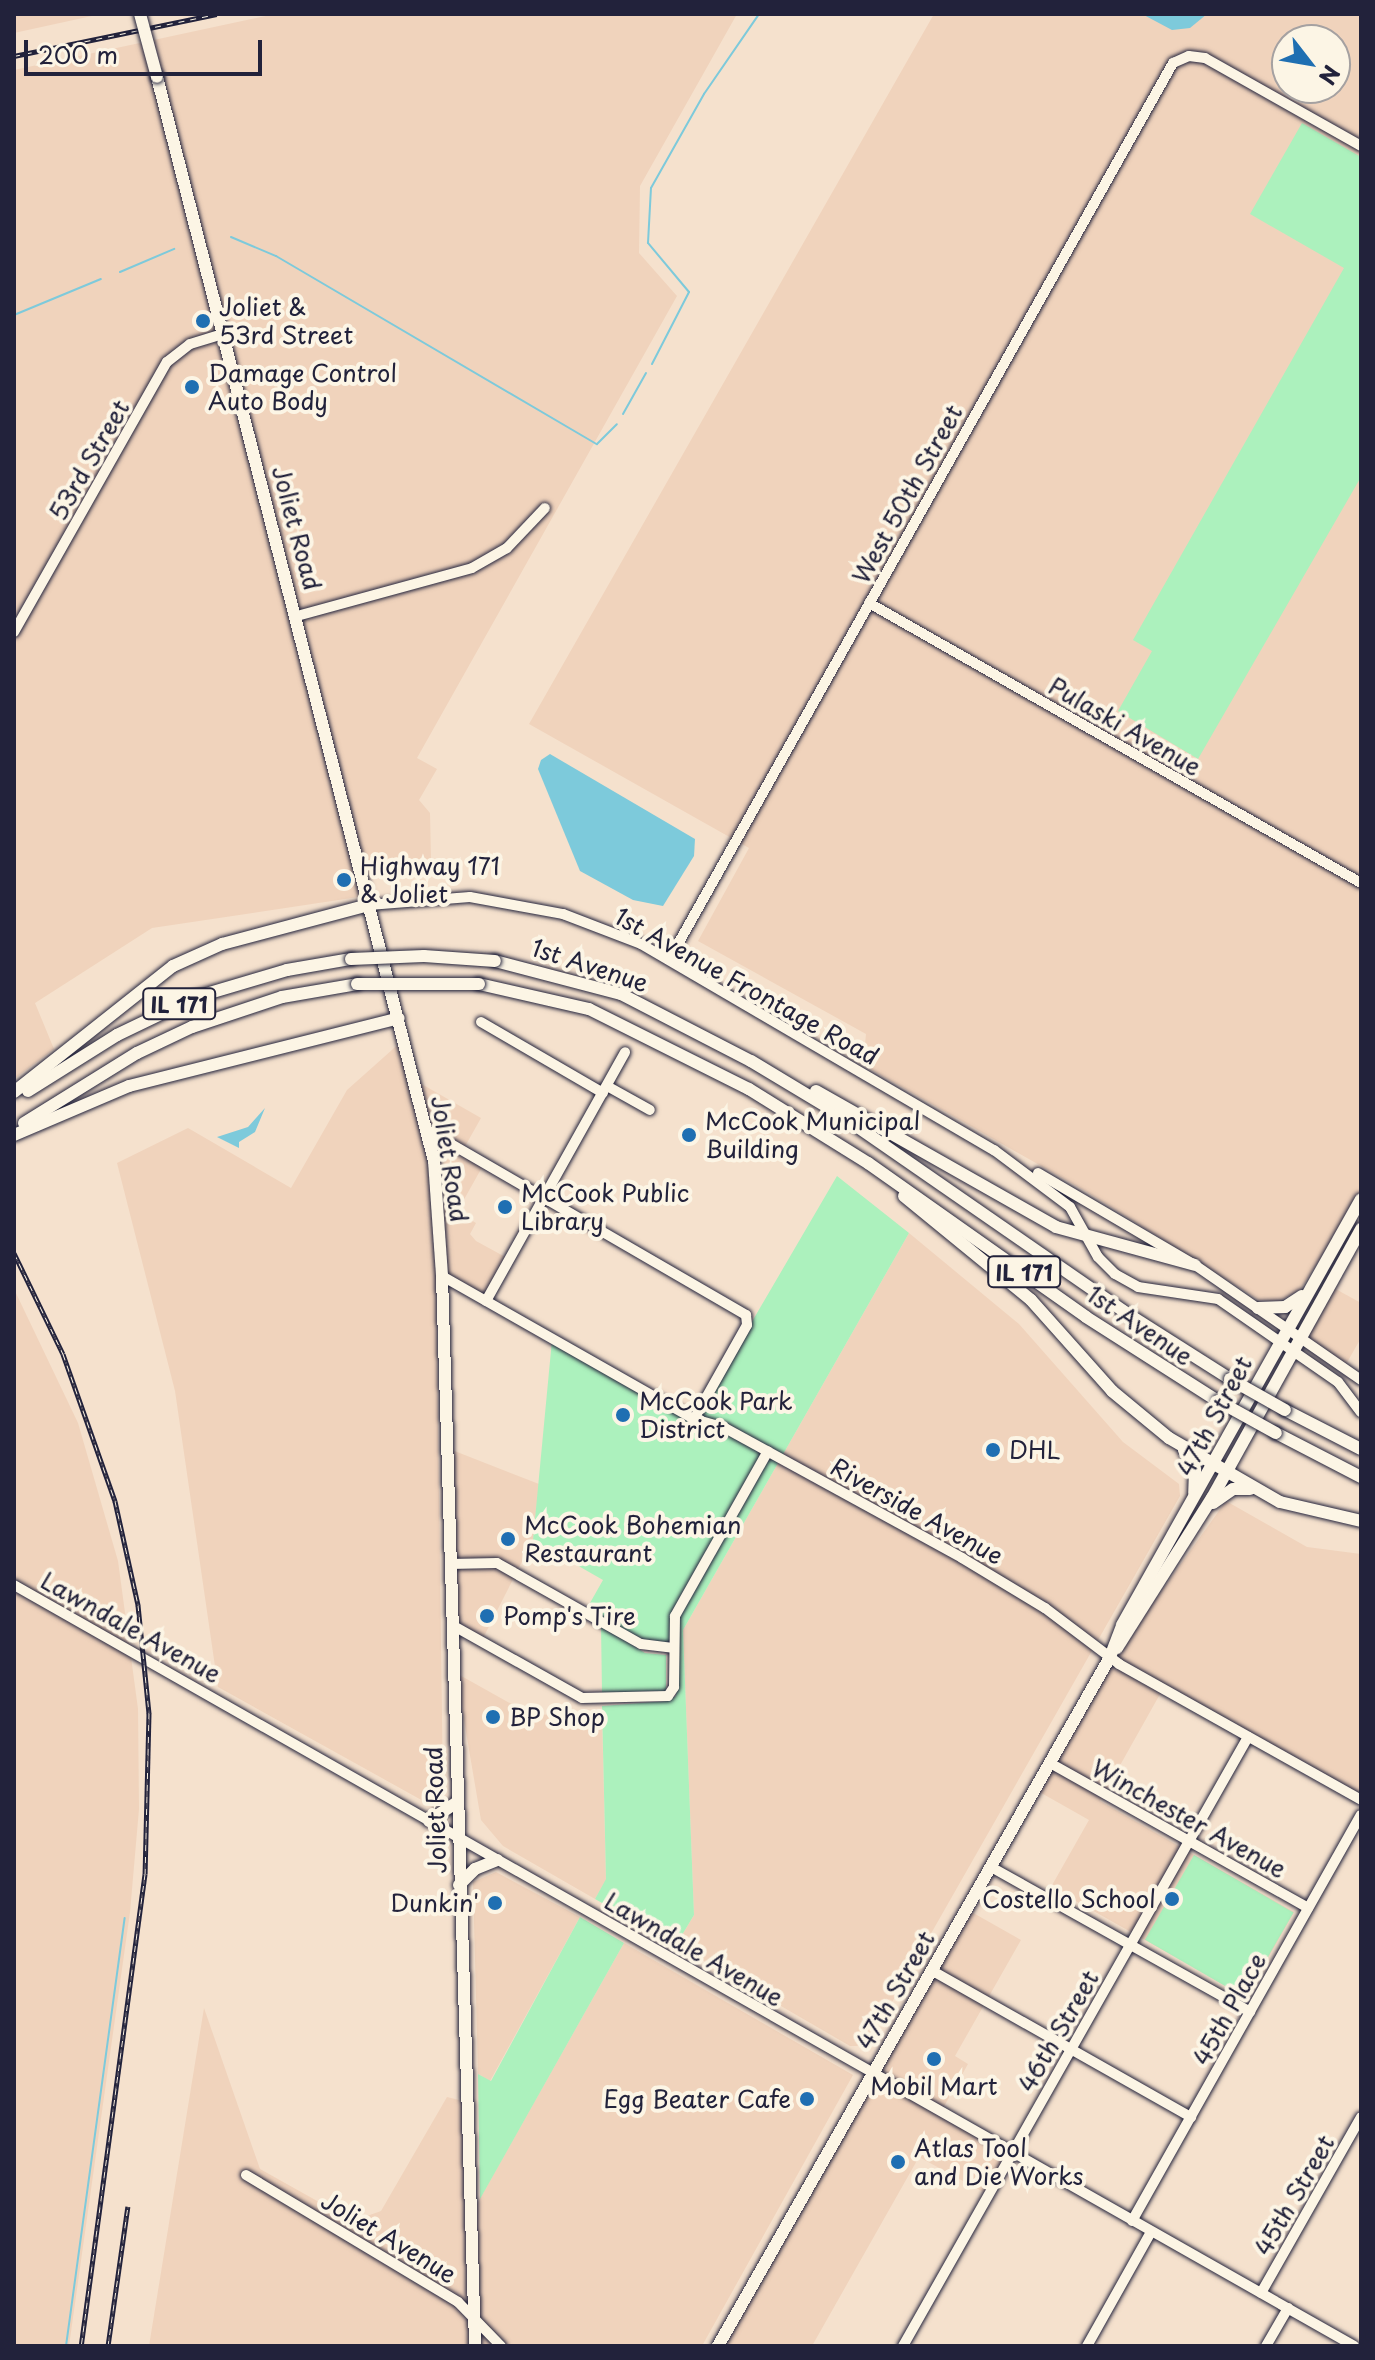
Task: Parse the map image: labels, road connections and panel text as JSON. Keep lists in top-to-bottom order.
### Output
{
  "streets": {
    "main road": [
      "Joliet Road",
      "1st Avenue",
      "IL 171",
      "47th Street"
    ],
    "street": [
      "53rd Street",
      "West 50th Street",
      "Pulaski Avenue",
      "1st Avenue Frontage Road",
      "Riverside Avenue",
      "Lawndale Avenue",
      "Winchester Avenue",
      "45th Place",
      "46th Street",
      "45th Street",
      "Joliet Avenue"
    ]
  },
  "crossings": [
    ["53rd Street", "Joliet Road"],
    ["West 50th Street", "Pulaski Avenue"],
    ["West 50th Street", "1st Avenue Frontage Road"],
    ["Joliet Road", "1st Avenue Frontage Road"],
    ["Joliet Road", "Riverside Avenue"],
    ["Joliet Road", "Lawndale Avenue"],
    ["Joliet Road", "Joliet Avenue"],
    ["1st Avenue", "IL 171"],
    ["1st Avenue Frontage Road", "47th Street"],
    ["47th Street", "Riverside Avenue"],
    ["47th Street", "Lawndale Avenue"],
    ["47th Street", "Winchester Avenue"],
    ["Riverside Avenue", "46th Street"],
    ["Lawndale Avenue", "45th Place"],
    ["Lawndale Avenue", "46th Street"],
    ["Lawndale Avenue", "45th Street"],
    ["Winchester Avenue", "45th Place"],
    ["Winchester Avenue", "46th Street"]
  ],
  "places": [
    "Joliet & 53rd Street",
    "Damage Control Auto Body",
    "Highway 171 & Joliet",
    "McCook Municipal Building",
    "McCook Public Library",
    "McCook Park District",
    "DHL",
    "McCook Bohemian Restaurant",
    "Pomp's Tire",
    "BP Shop",
    "Costello School",
    "Dunkin'",
    "Mobil Mart",
    "Egg Beater Cafe",
    "Atlas Tool and Die Works"
  ],
  "scale_bar": "200 m",
  "north": "bottom right"
}
